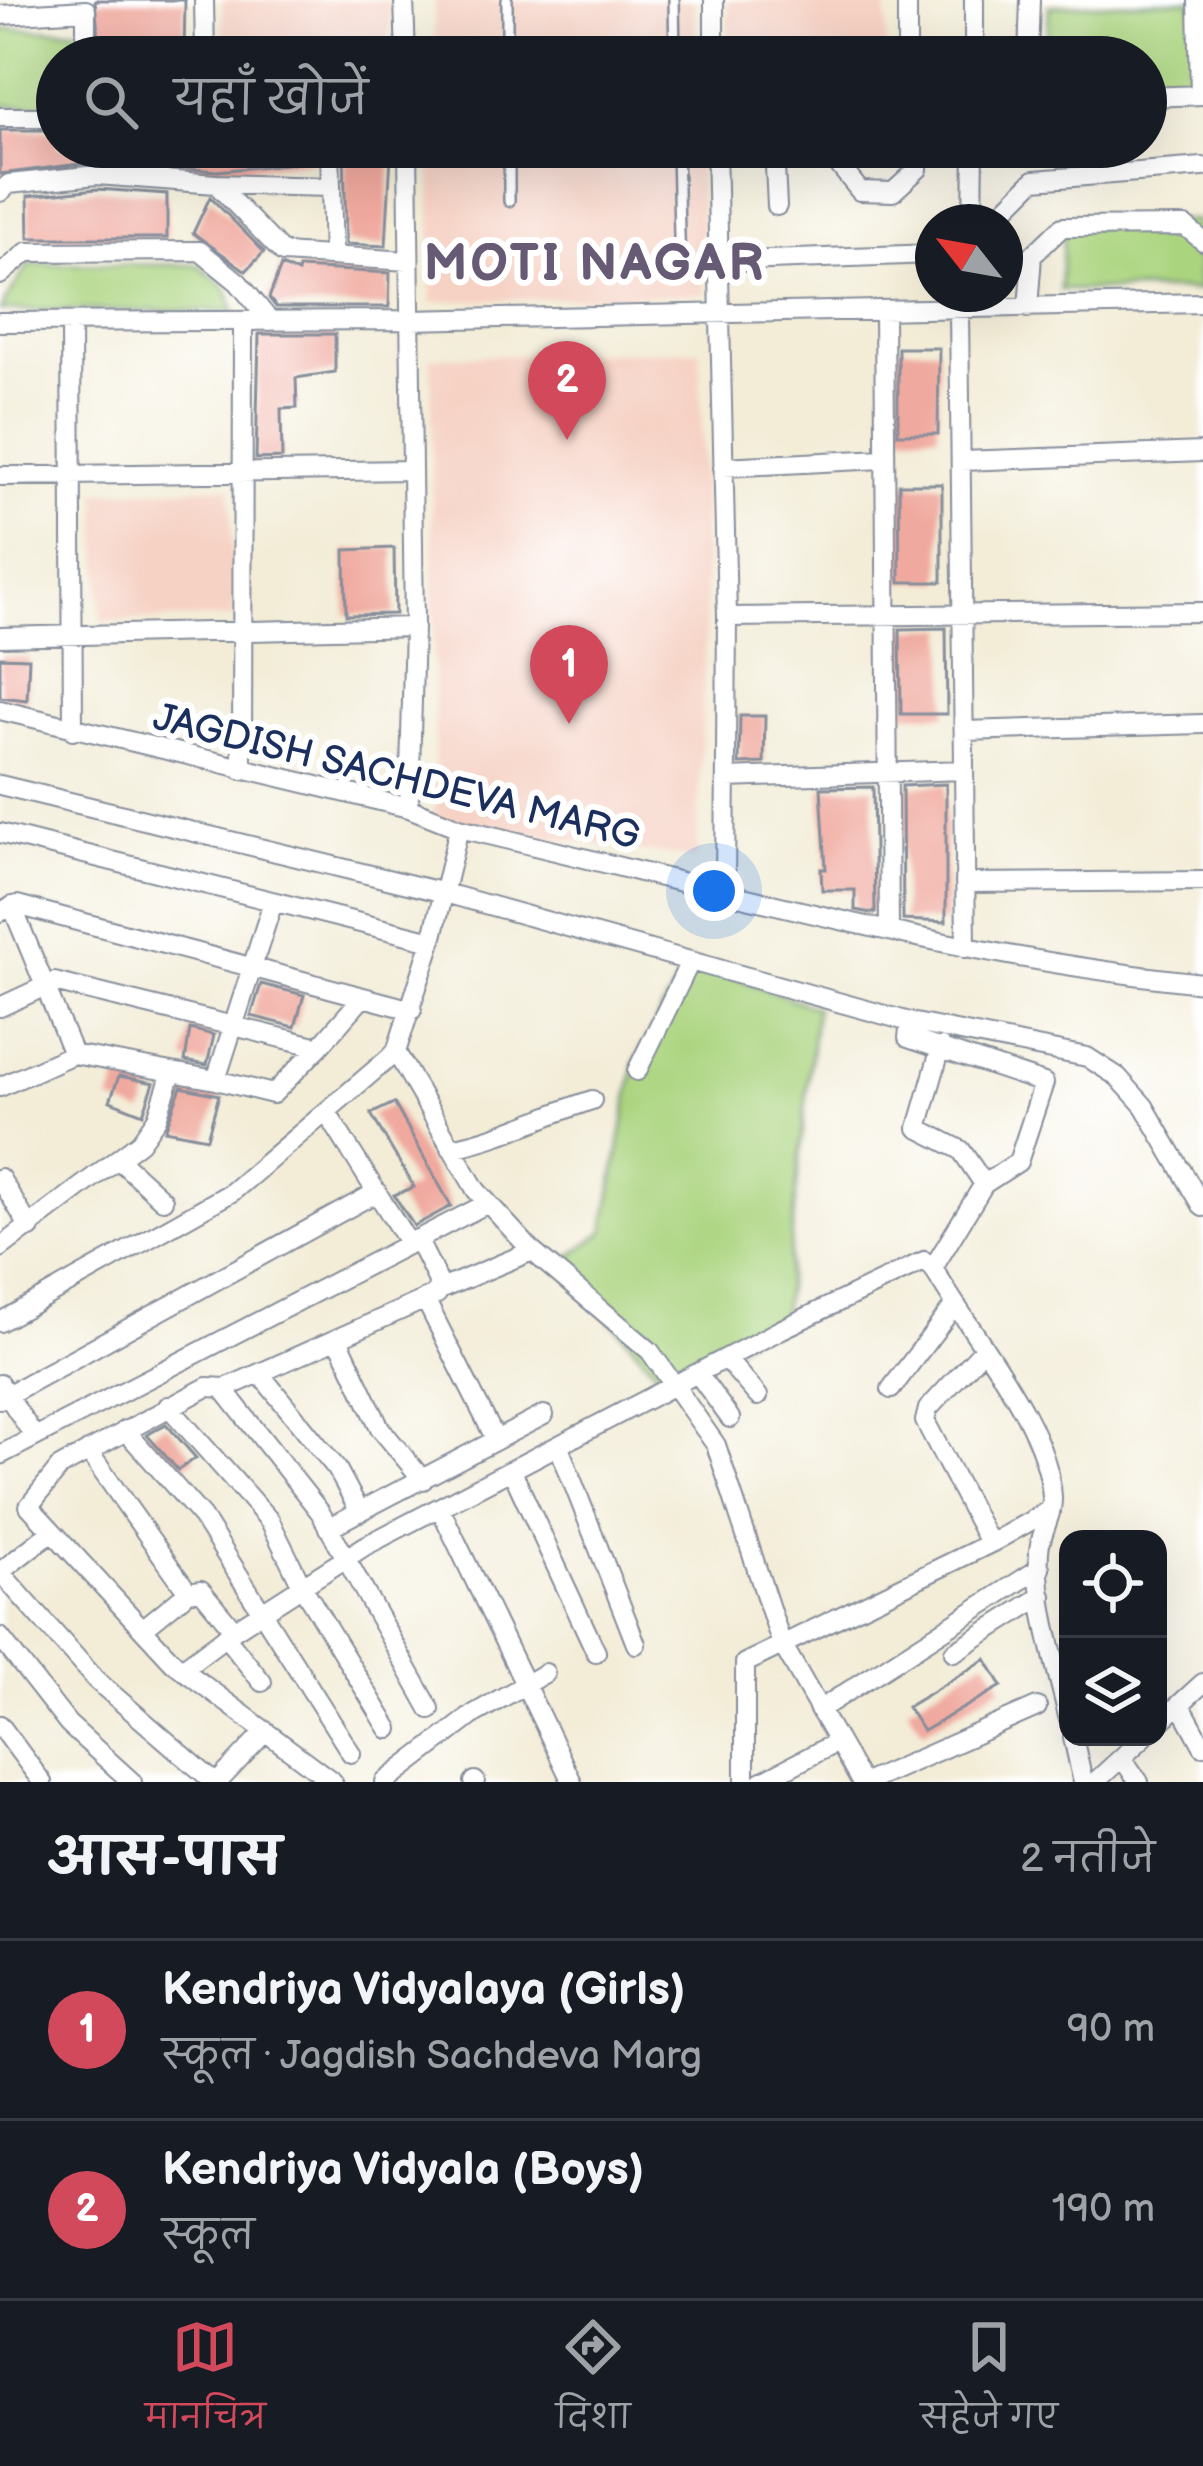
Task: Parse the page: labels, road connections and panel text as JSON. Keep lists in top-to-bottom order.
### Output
{
  "streets": {
    "street": ["JAGDISH SACHDEVA MARG"]
  },
  "districts": ["MOTI NAGAR"],
  "north": "top left",
  "page": {
    "search": "यहाँ खोजें",
    "pins": ["2", "1"],
    "heading": ["आस-पास", "2 नतीजे"],
    "list": [
      {
        "mark": "1",
        "name": "Kendriya Vidyalaya (Girls)",
        "note": "स्कूल · Jagdish Sachdeva Marg",
        "value": "90 m"
      },
      {
        "mark": "2",
        "name": "Kendriya Vidyala (Boys)",
        "note": "स्कूल",
        "value": "190 m"
      }
    ],
    "nav": ["मानचित्र", "दिशा", "सहेजे गए"]
  }
}
